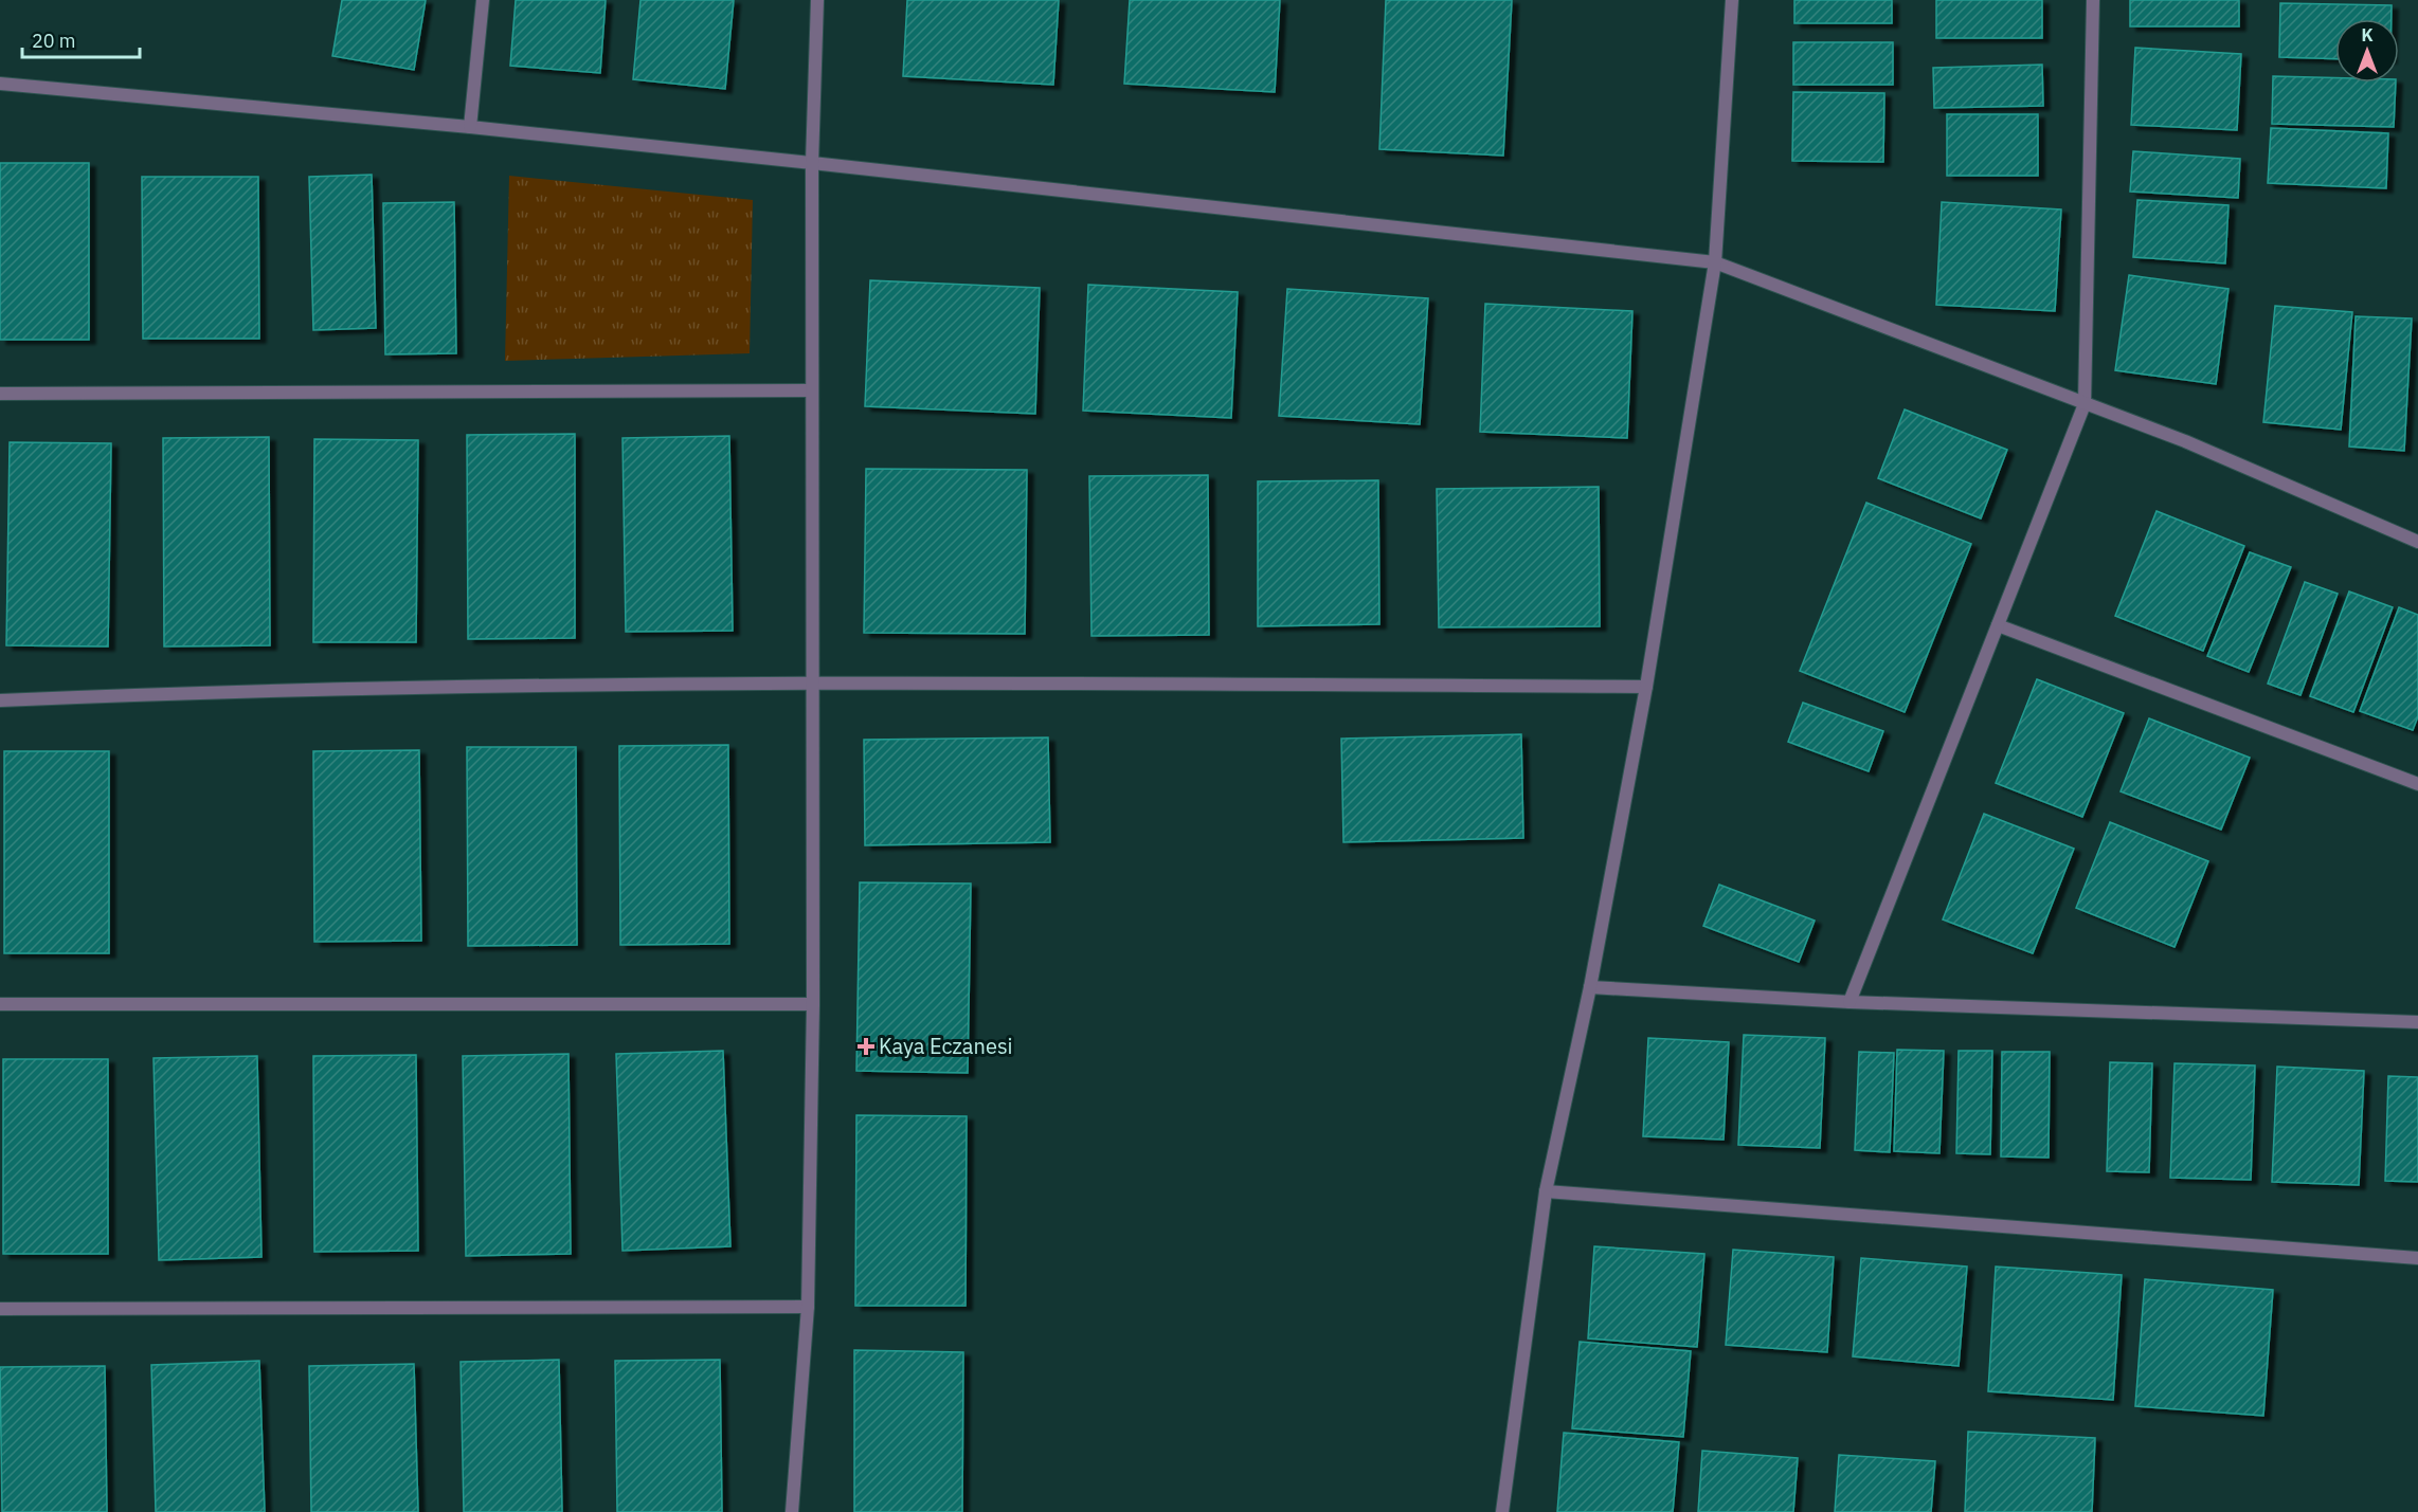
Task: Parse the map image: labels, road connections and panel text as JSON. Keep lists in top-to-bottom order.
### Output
{
  "places": {
    "health": ["Kaya Eczanesi"]
  },
  "scale_bar": "20 m",
  "north": "top"
}
